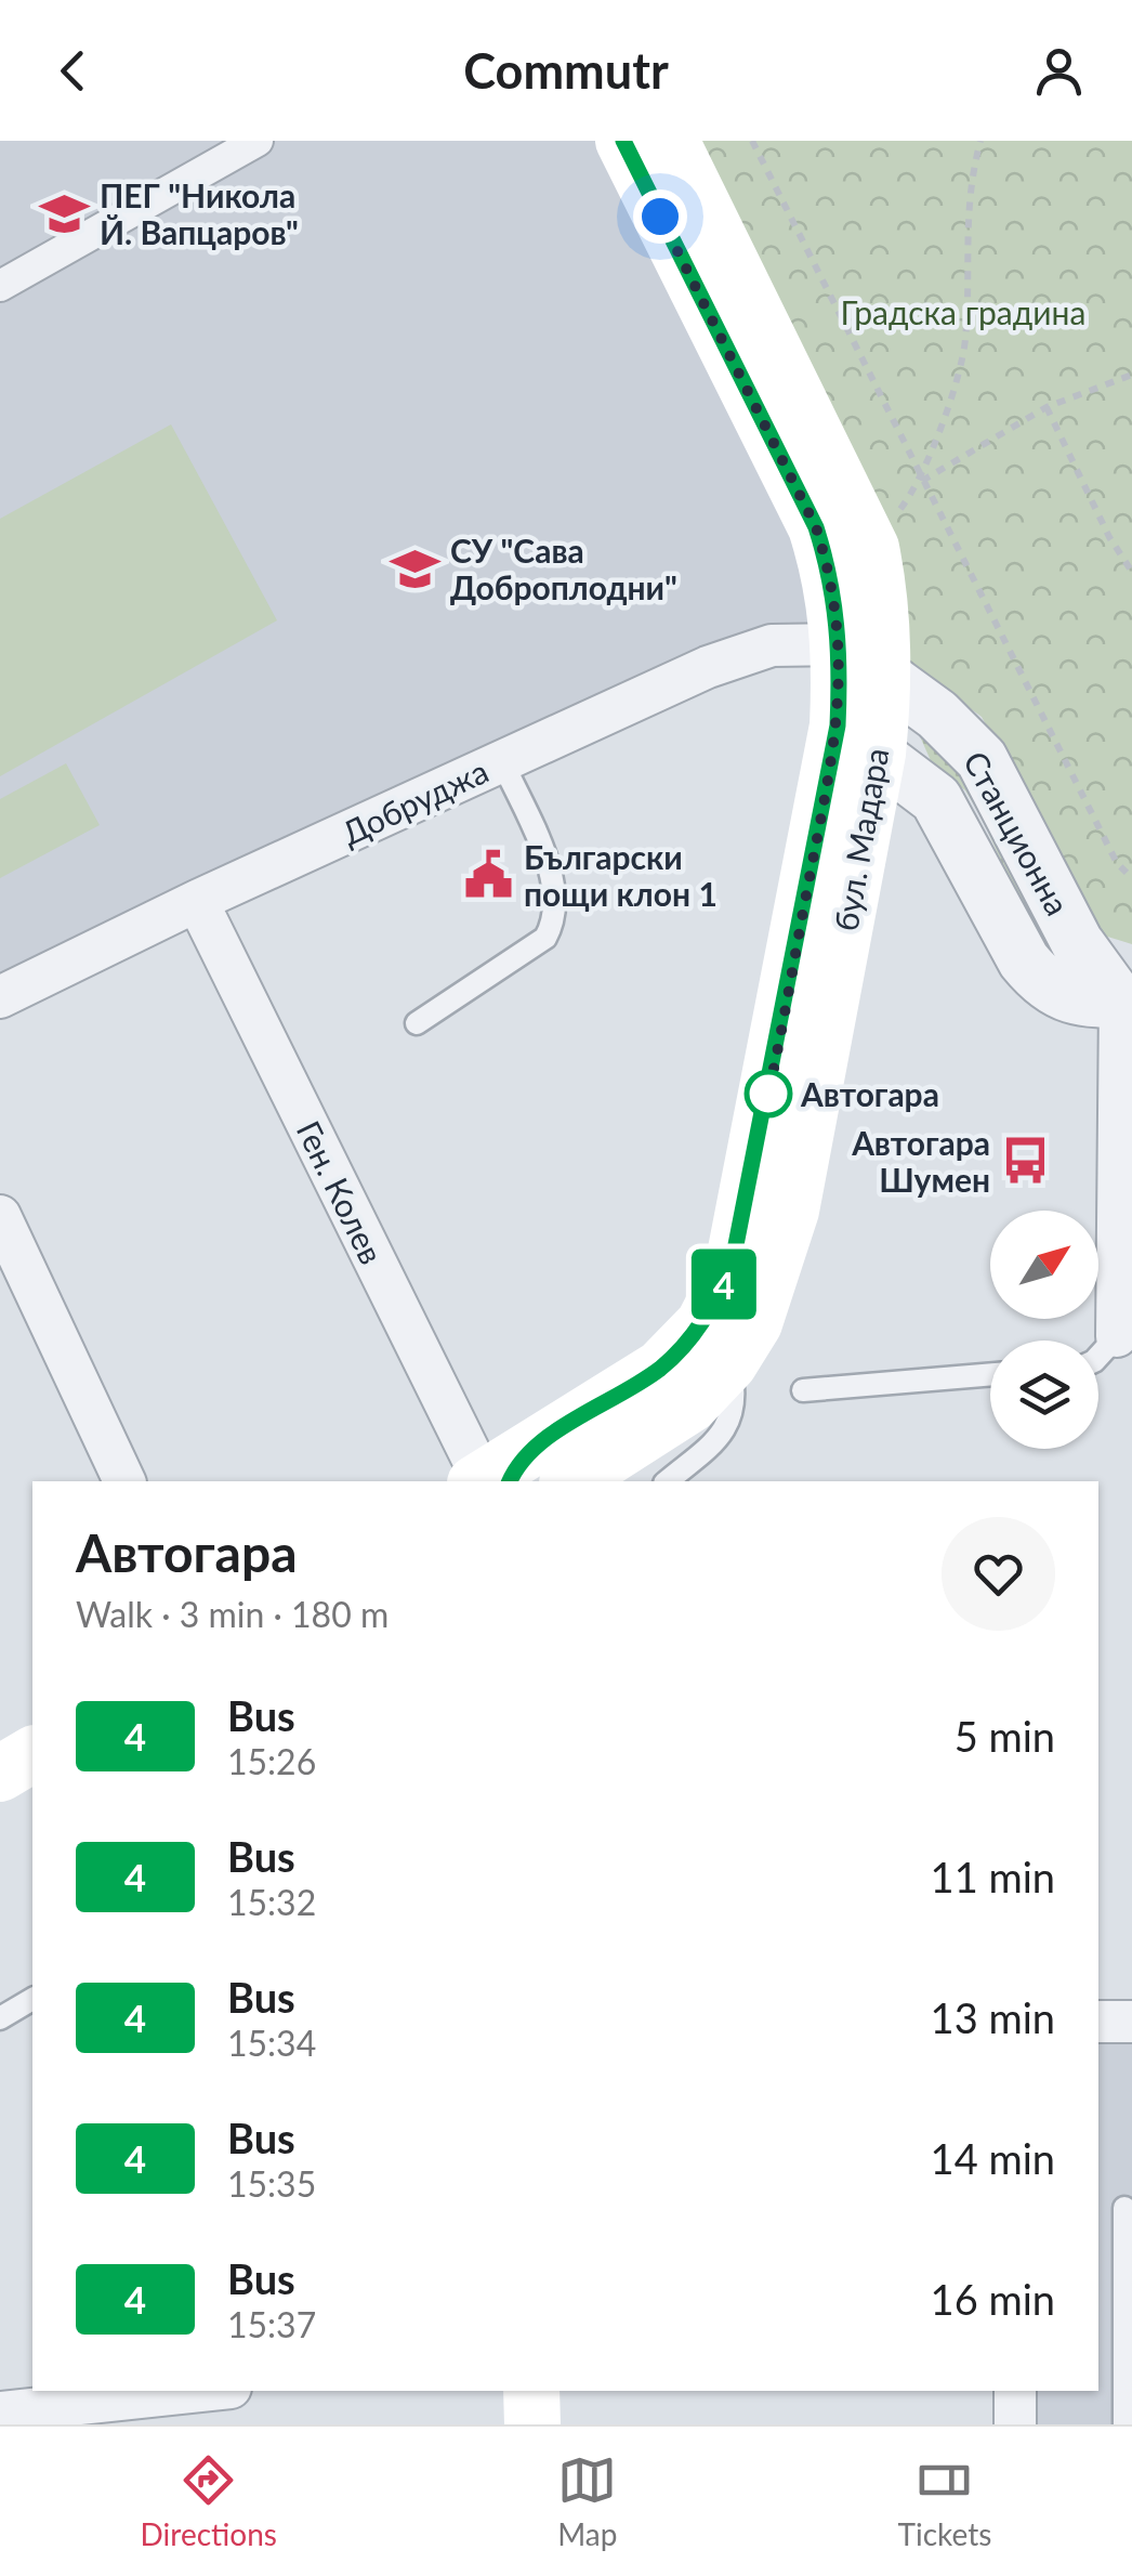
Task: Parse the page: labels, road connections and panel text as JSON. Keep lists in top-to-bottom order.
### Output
{
  "streets": {
    "main road": ["бул. Мадара"],
    "street": ["Добруджа", "Станционна", "Ген. Колев"]
  },
  "crossings": [
    ["Добруджа", "Станционна"],
    ["Добруджа", "бул. Мадара"],
    ["Добруджа", "Ген. Колев"],
    ["Станционна", "бул. Мадара"],
    ["бул. Мадара", "Ген. Колев"]
  ],
  "parks": ["Градска градина"],
  "places": {
    "school or university": ["ПЕГ \"Никола Й. Вапцаров\"", "СУ \"Сава Доброплодни\""],
    "public building": ["Български пощи клон 1"],
    "other": ["Автогара"],
    "bus stop": ["Автогара Шумен"]
  },
  "lines": ["bus line 4"],
  "north": "top right",
  "page": {
    "header": "Commutr",
    "on_map": "4",
    "heading": ["Автогара", "Walk · 3 min · 180 m"],
    "list": [
      {
        "mark": "4",
        "name": "Bus",
        "note": "15:26",
        "value": "5 min"
      },
      {
        "mark": "4",
        "name": "Bus",
        "note": "15:32",
        "value": "11 min"
      },
      {
        "mark": "4",
        "name": "Bus",
        "note": "15:34",
        "value": "13 min"
      },
      {
        "mark": "4",
        "name": "Bus",
        "note": "15:35",
        "value": "14 min"
      },
      {
        "mark": "4",
        "name": "Bus",
        "note": "15:37",
        "value": "16 min"
      }
    ],
    "tabs": ["Directions", "Map", "Tickets"]
  }
}
